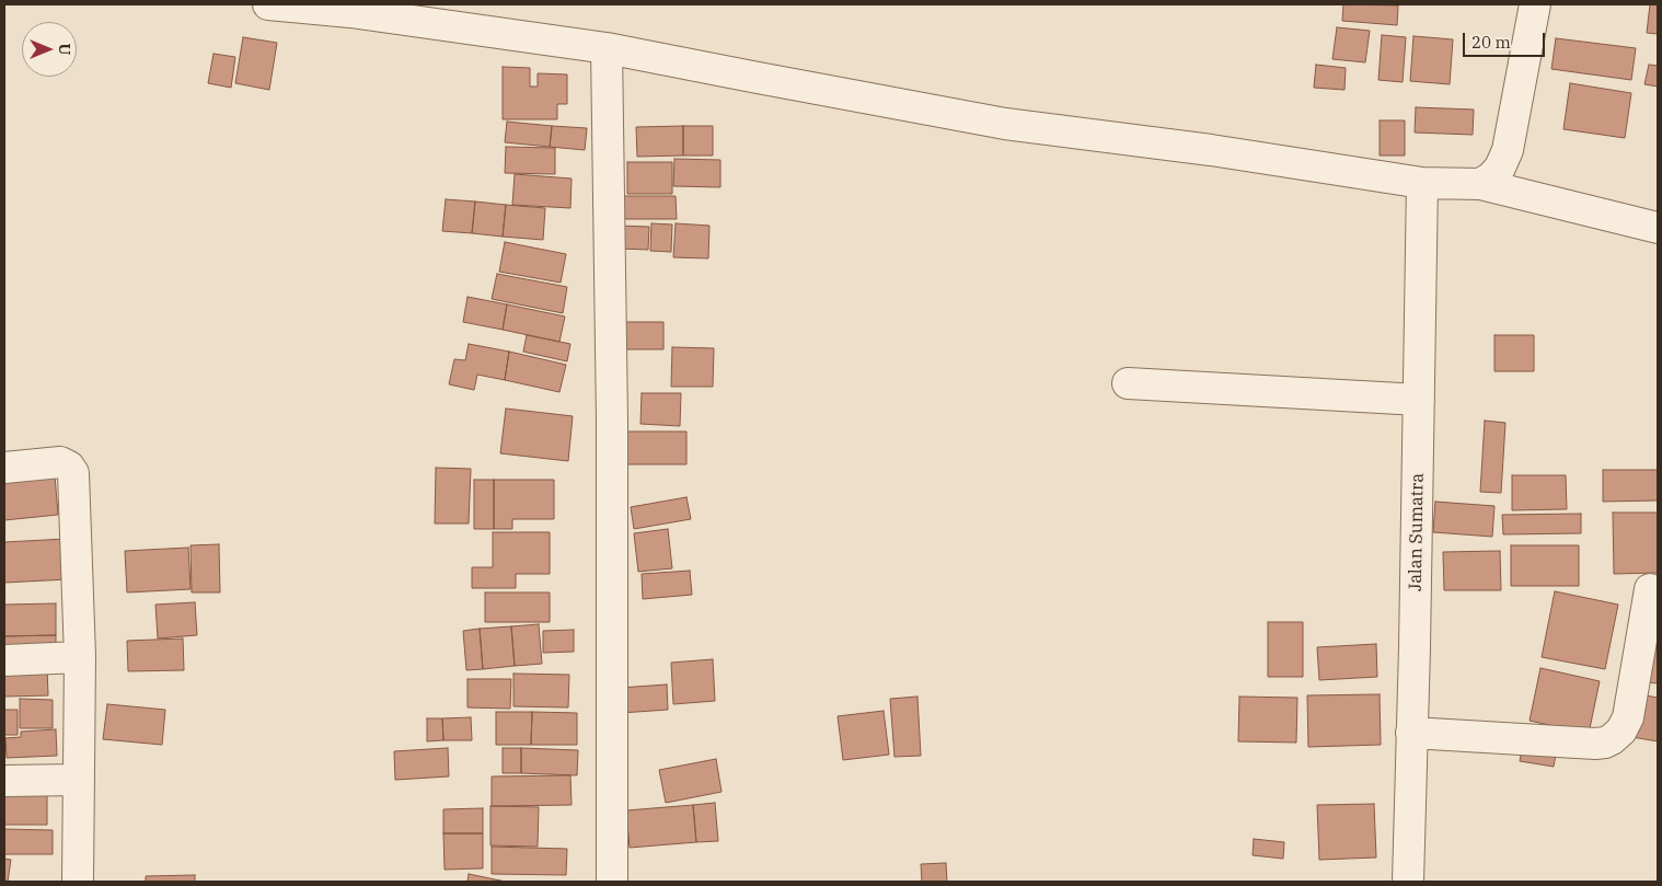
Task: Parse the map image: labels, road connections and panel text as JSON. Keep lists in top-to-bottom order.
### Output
{
  "streets": {
    "street": ["Jalan Sumatra"]
  },
  "scale_bar": "20 m",
  "north": "right"
}
